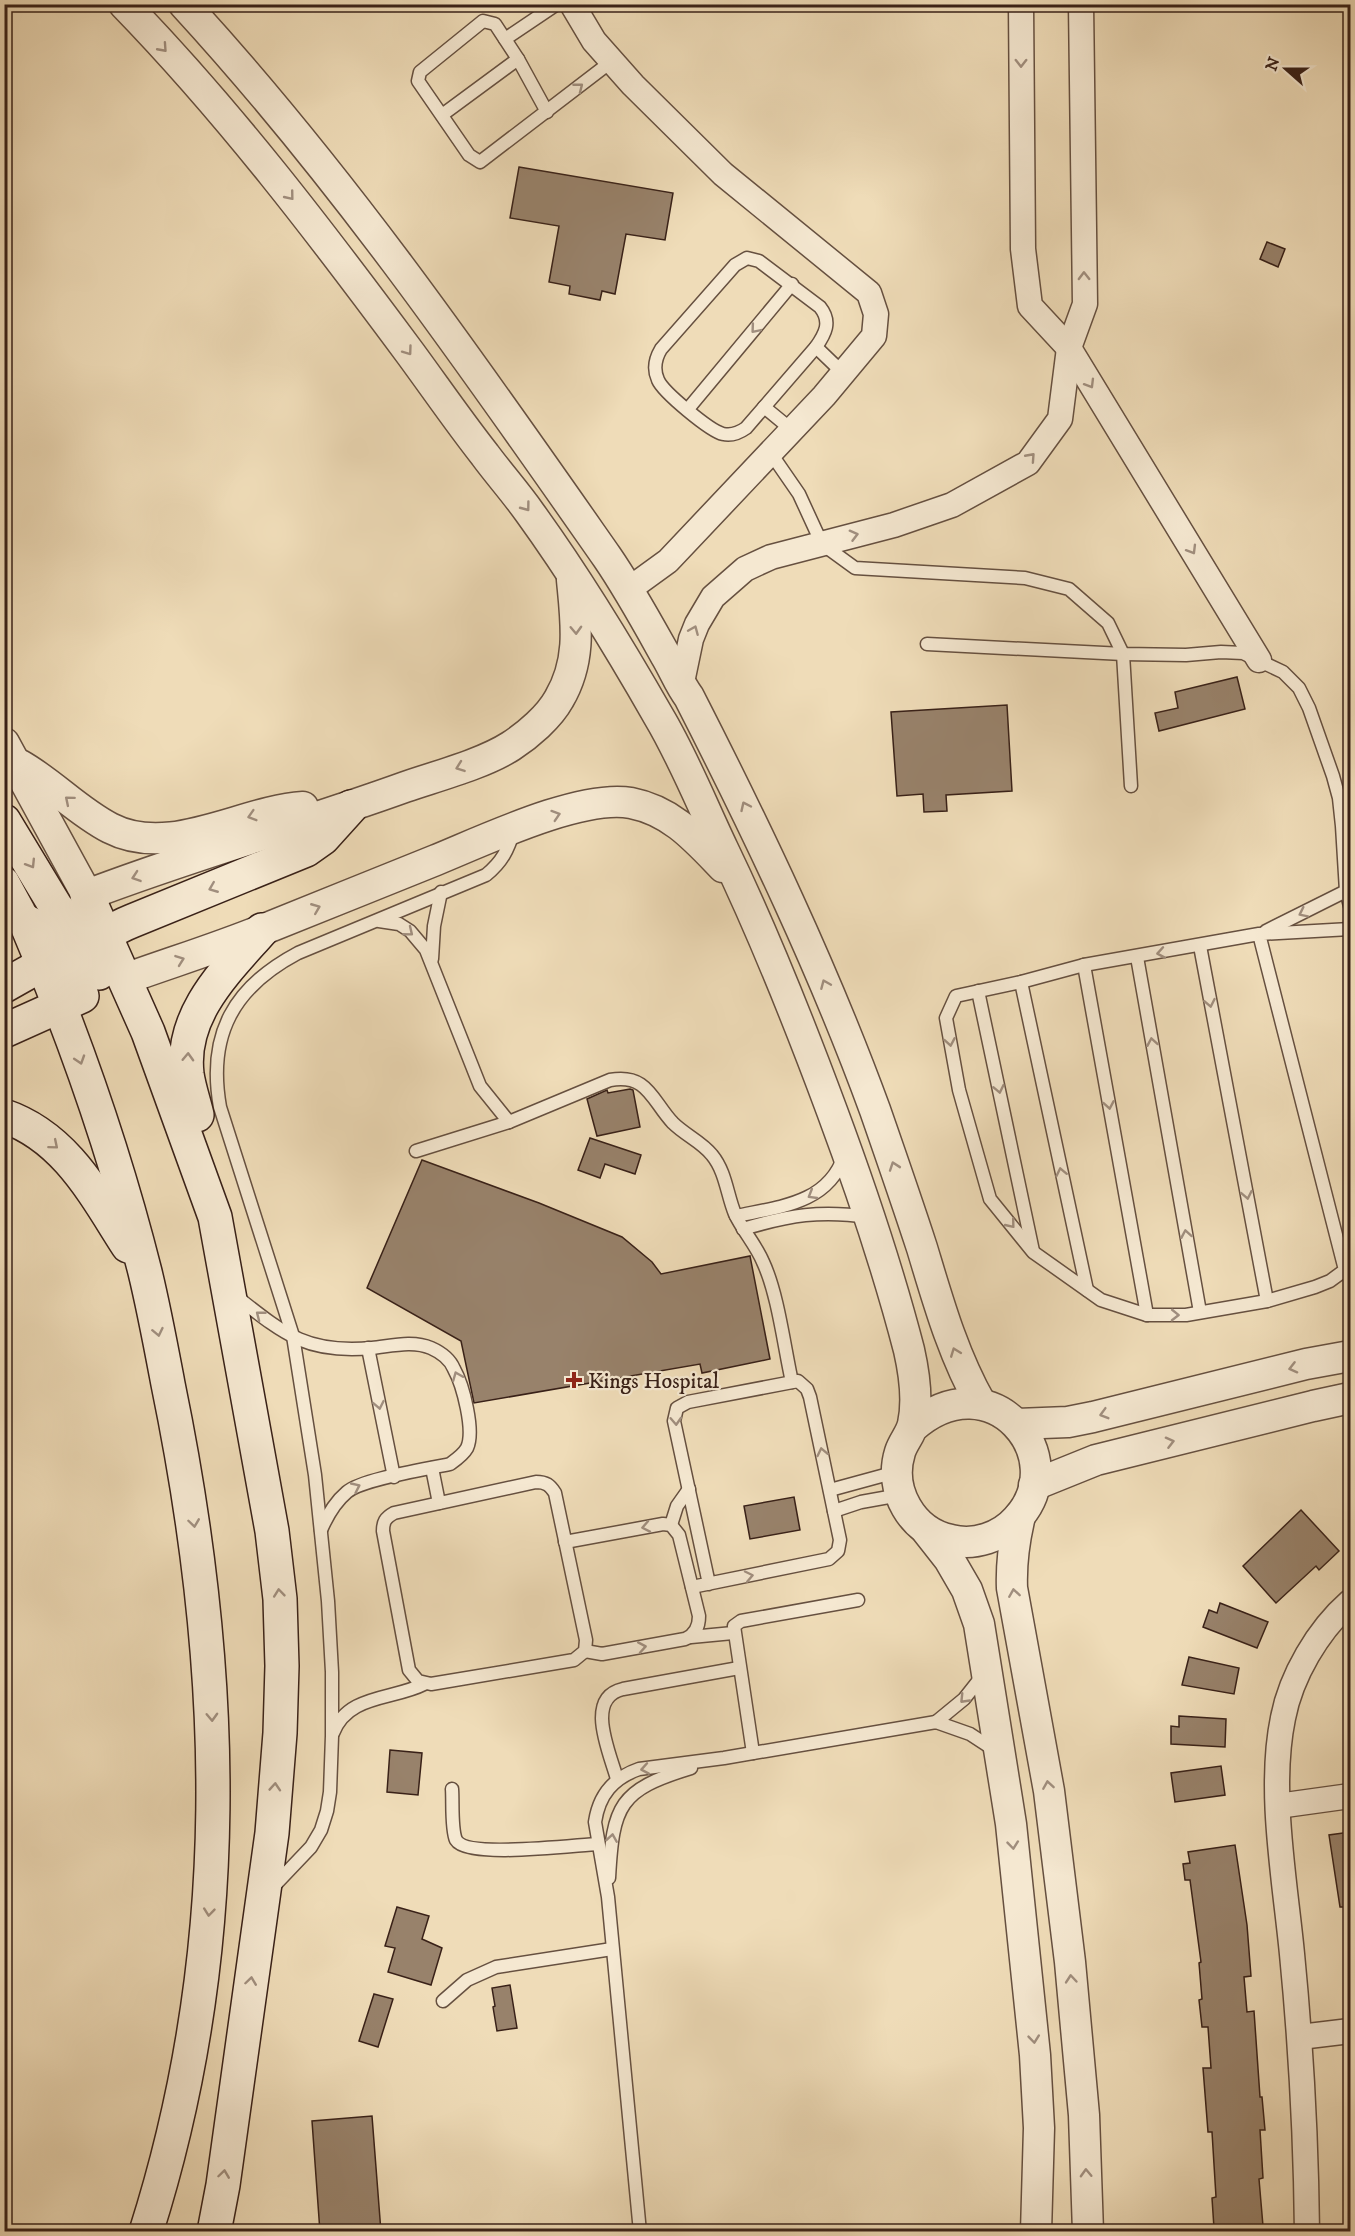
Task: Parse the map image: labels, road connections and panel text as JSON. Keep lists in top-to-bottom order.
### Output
{
  "places": {
    "health": ["Kings Hospital"]
  },
  "north": "left"
}
